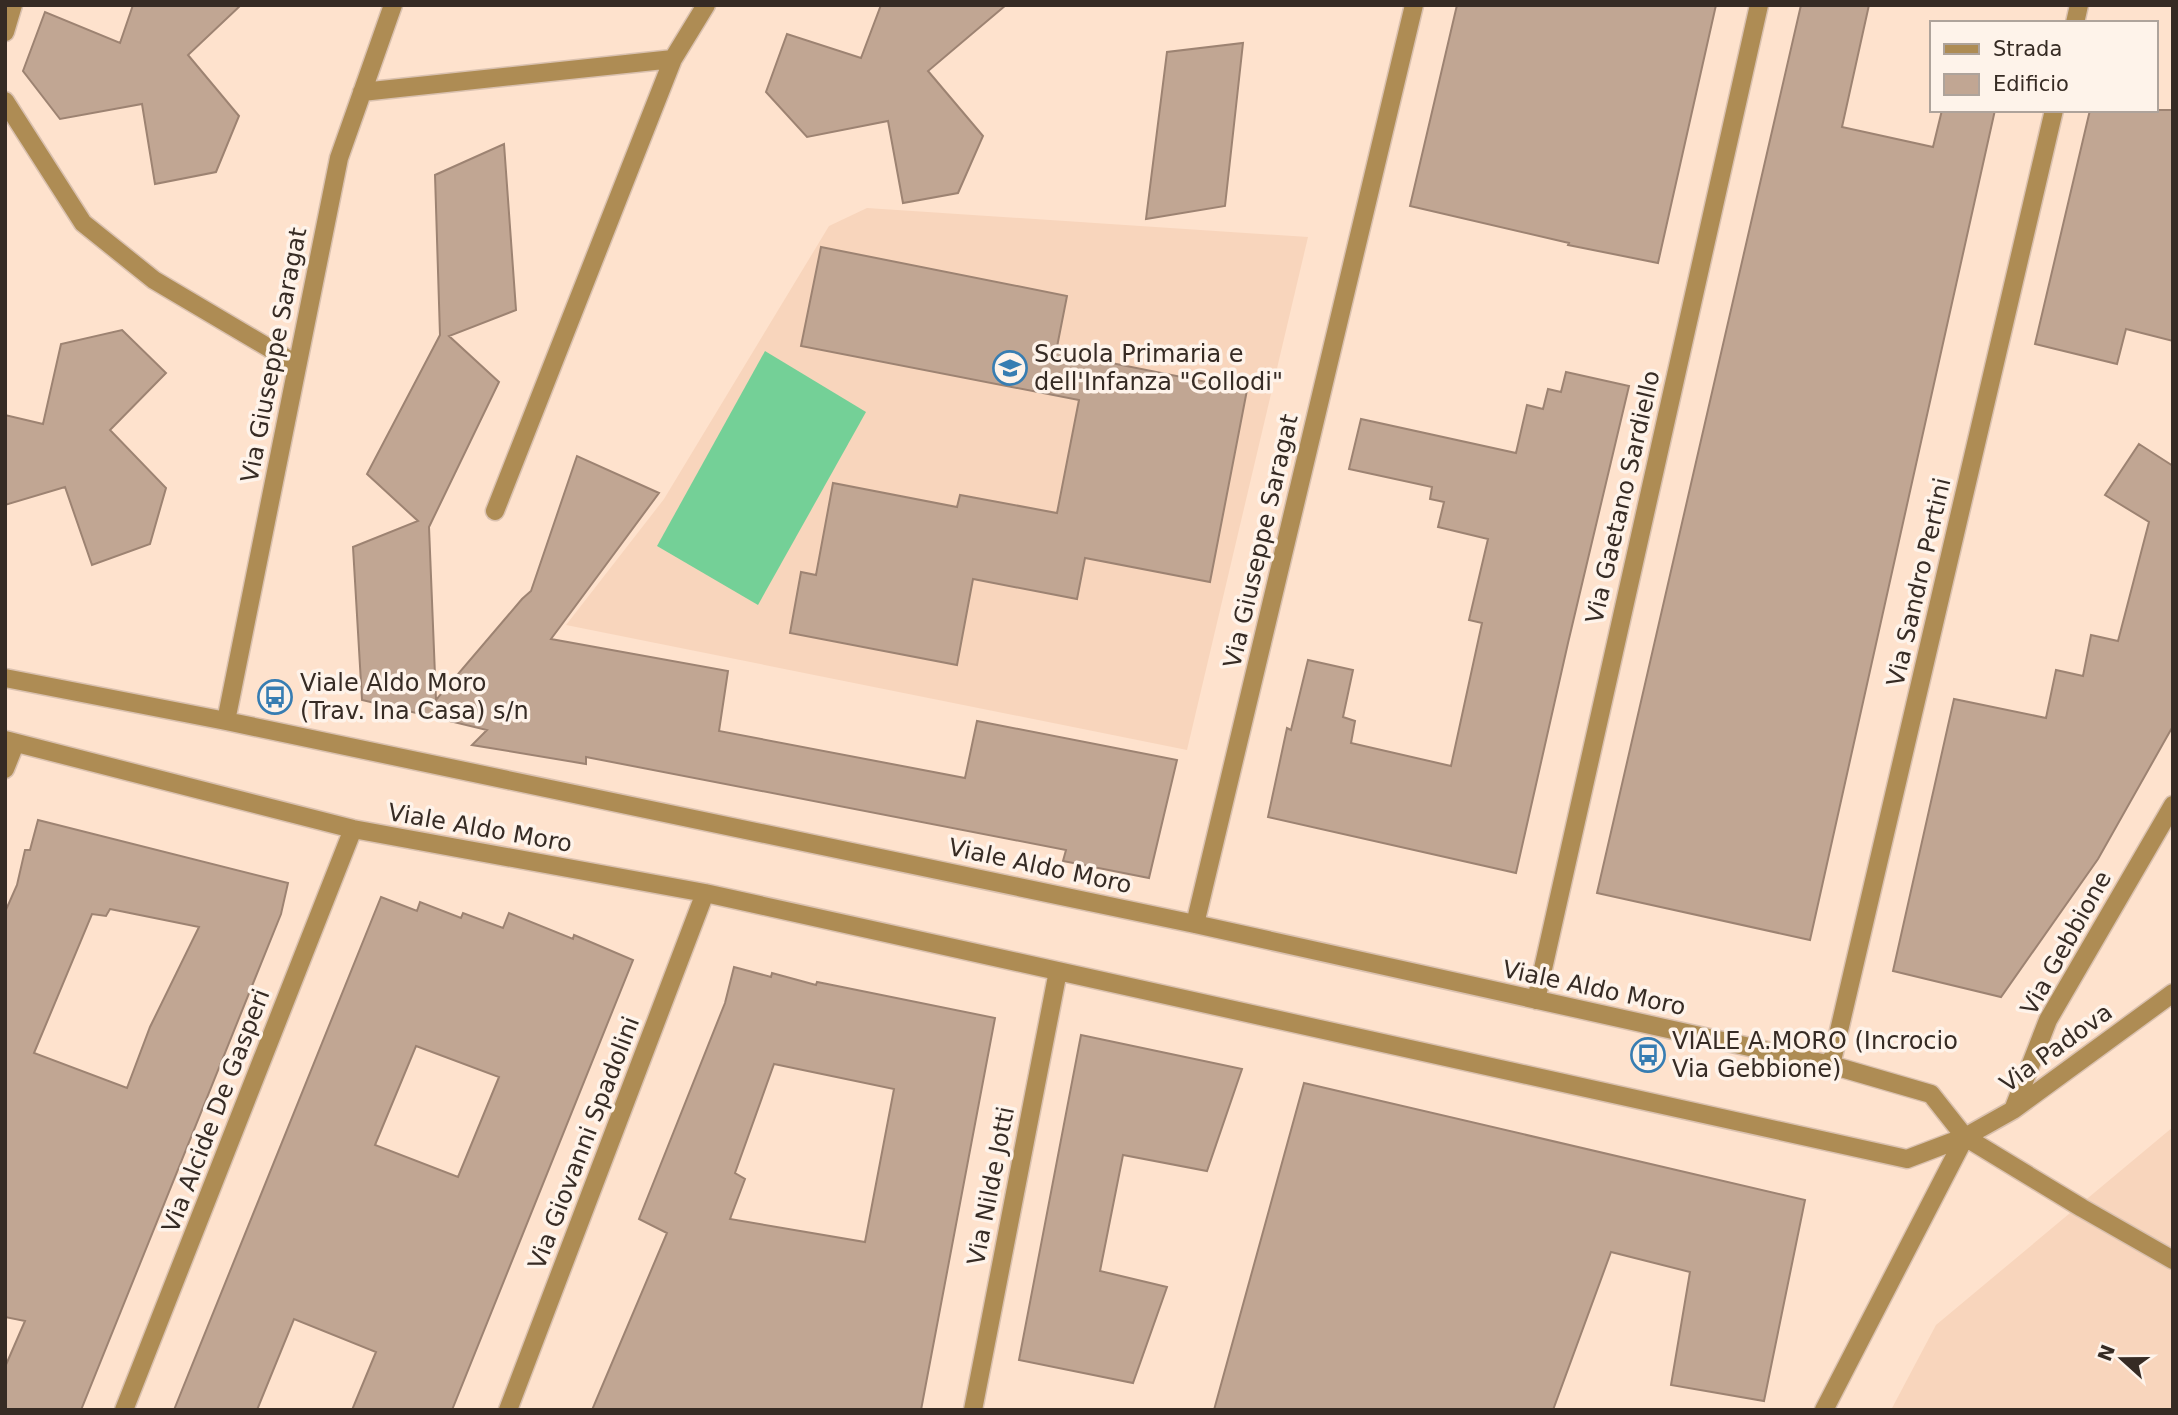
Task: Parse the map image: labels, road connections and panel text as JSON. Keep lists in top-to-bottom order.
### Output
{
  "streets": {
    "street": [
      "Via Giuseppe Saragat",
      "Via Gaetano Sardiello",
      "Via Sandro Pertini",
      "Viale Aldo Moro",
      "Via Gebbione",
      "Via Padova",
      "Via Alcide De Gasperi",
      "Via Giovanni Spadolini",
      "Via Nilde Jotti"
    ]
  },
  "crossings": [
    ["Via Giuseppe Saragat", "Viale Aldo Moro"],
    ["Via Gaetano Sardiello", "Viale Aldo Moro"],
    ["Via Sandro Pertini", "Viale Aldo Moro"],
    ["Viale Aldo Moro", "Via Padova"],
    ["Viale Aldo Moro", "Via Alcide De Gasperi"],
    ["Viale Aldo Moro", "Via Giovanni Spadolini"],
    ["Viale Aldo Moro", "Via Nilde Jotti"],
    ["Via Gebbione", "Via Padova"]
  ],
  "places": {
    "school or university": ["Scuola Primaria e dell'Infanza \"Collodi\""],
    "bus stop": ["Viale Aldo Moro (Trav. Ina Casa) s/n", "VIALE A.MORO (Incrocio Via Gebbione)"]
  },
  "legend": ["Strada", "Edificio"],
  "north": "left"
}
